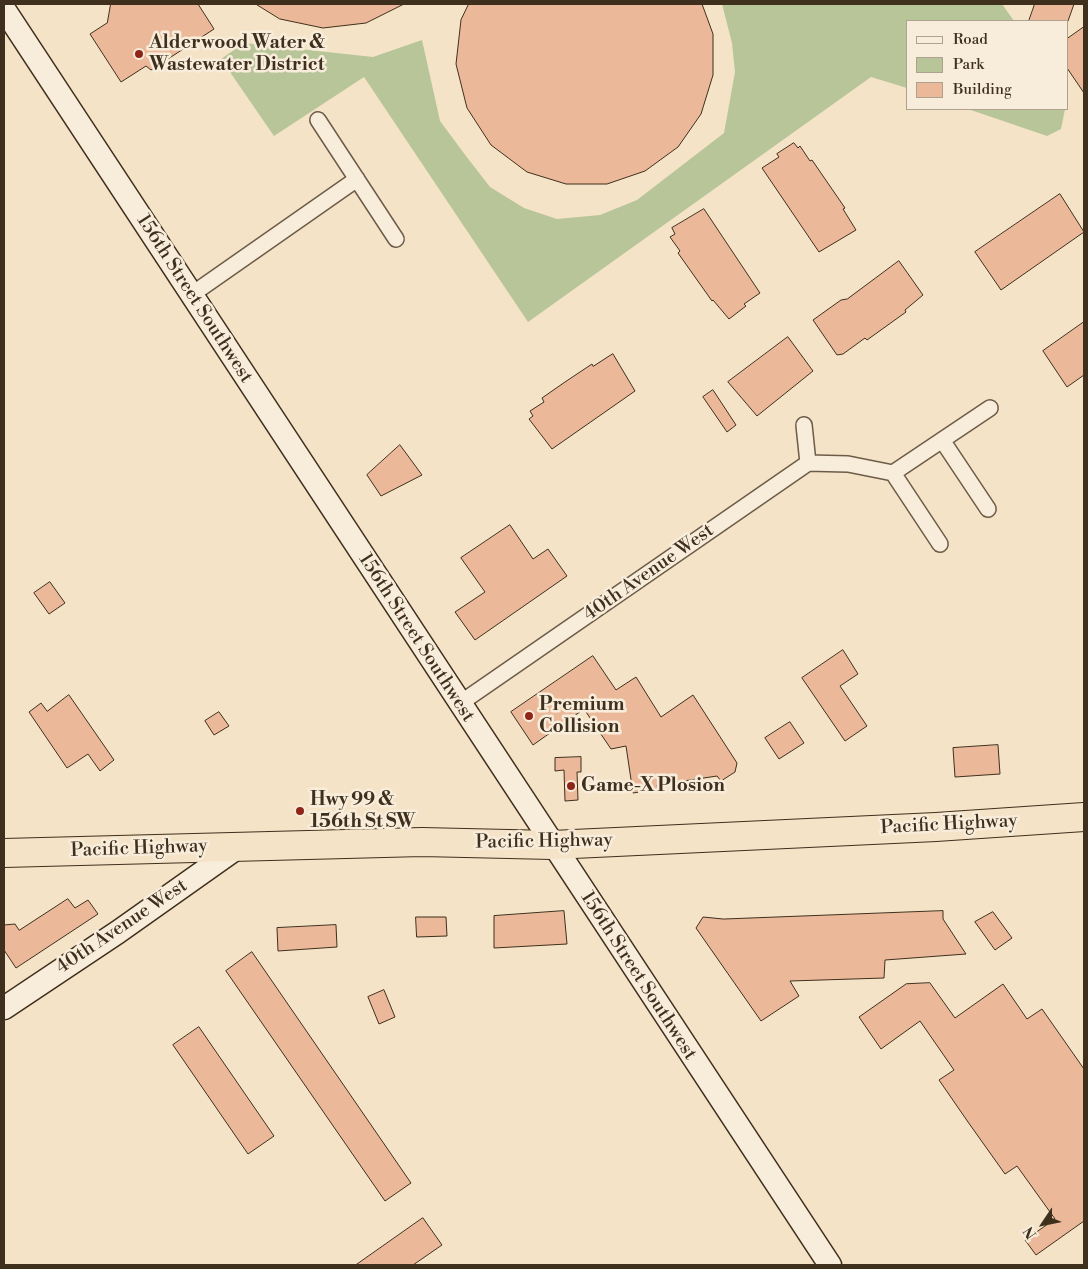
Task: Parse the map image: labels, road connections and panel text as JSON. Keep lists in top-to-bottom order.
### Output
{
  "streets": {
    "highway": ["Pacific Highway"],
    "street": ["156th Street Southwest", "40th Avenue West"]
  },
  "crossings": [
    ["156th Street Southwest", "40th Avenue West"],
    ["156th Street Southwest", "Pacific Highway"],
    ["40th Avenue West", "Pacific Highway"]
  ],
  "places": [
    "Alderwood Water & Wastewater District",
    "Premium Collision",
    "Game-X Plosion",
    "Hwy 99 & 156th St SW"
  ],
  "legend": ["Road", "Park", "Building"],
  "north": "bottom left"
}
